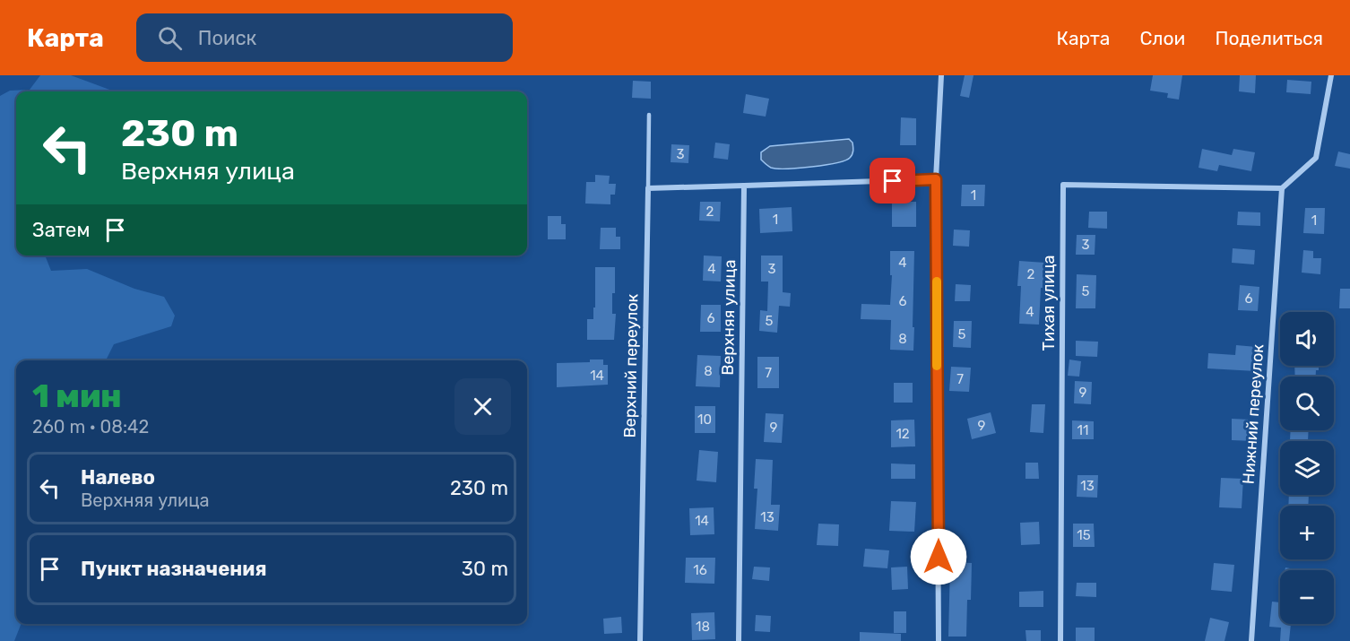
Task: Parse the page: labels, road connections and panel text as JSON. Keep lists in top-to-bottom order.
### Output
{
  "streets": {
    "street": [
      "Тихая улица",
      "Верхняя улица",
      "Верхний переулок",
      "Нижний переулок"
    ]
  },
  "crossings": [
    ["Тихая улица", "Нижний переулок"]
  ],
  "house_numbers": [
    "3",
    "1",
    "2",
    "1",
    "1",
    "3",
    "4",
    "4",
    "3",
    "2",
    "5",
    "6",
    "6",
    "4",
    "6",
    "5",
    "5",
    "8",
    "8",
    "7",
    "14",
    "7",
    "9",
    "10",
    "9",
    "9",
    "11",
    "12",
    "13",
    "13",
    "14",
    "15",
    "16",
    "18"
  ],
  "page": {
    "header": "Карта",
    "search": "Поиск",
    "nav": ["Карта", "Слои", "Поделиться"],
    "turn": ["230 m", "Верхняя улица"],
    "then": "Затем",
    "map_buttons": ["+", "−"],
    "heading": ["1 мин", "260 m · 08:42"],
    "list": [
      {
        "name": "Налево",
        "note": "Верхняя улица",
        "value": "230 m"
      },
      {
        "name": "Пункт назначения",
        "value": "30 m"
      }
    ]
  }
}
